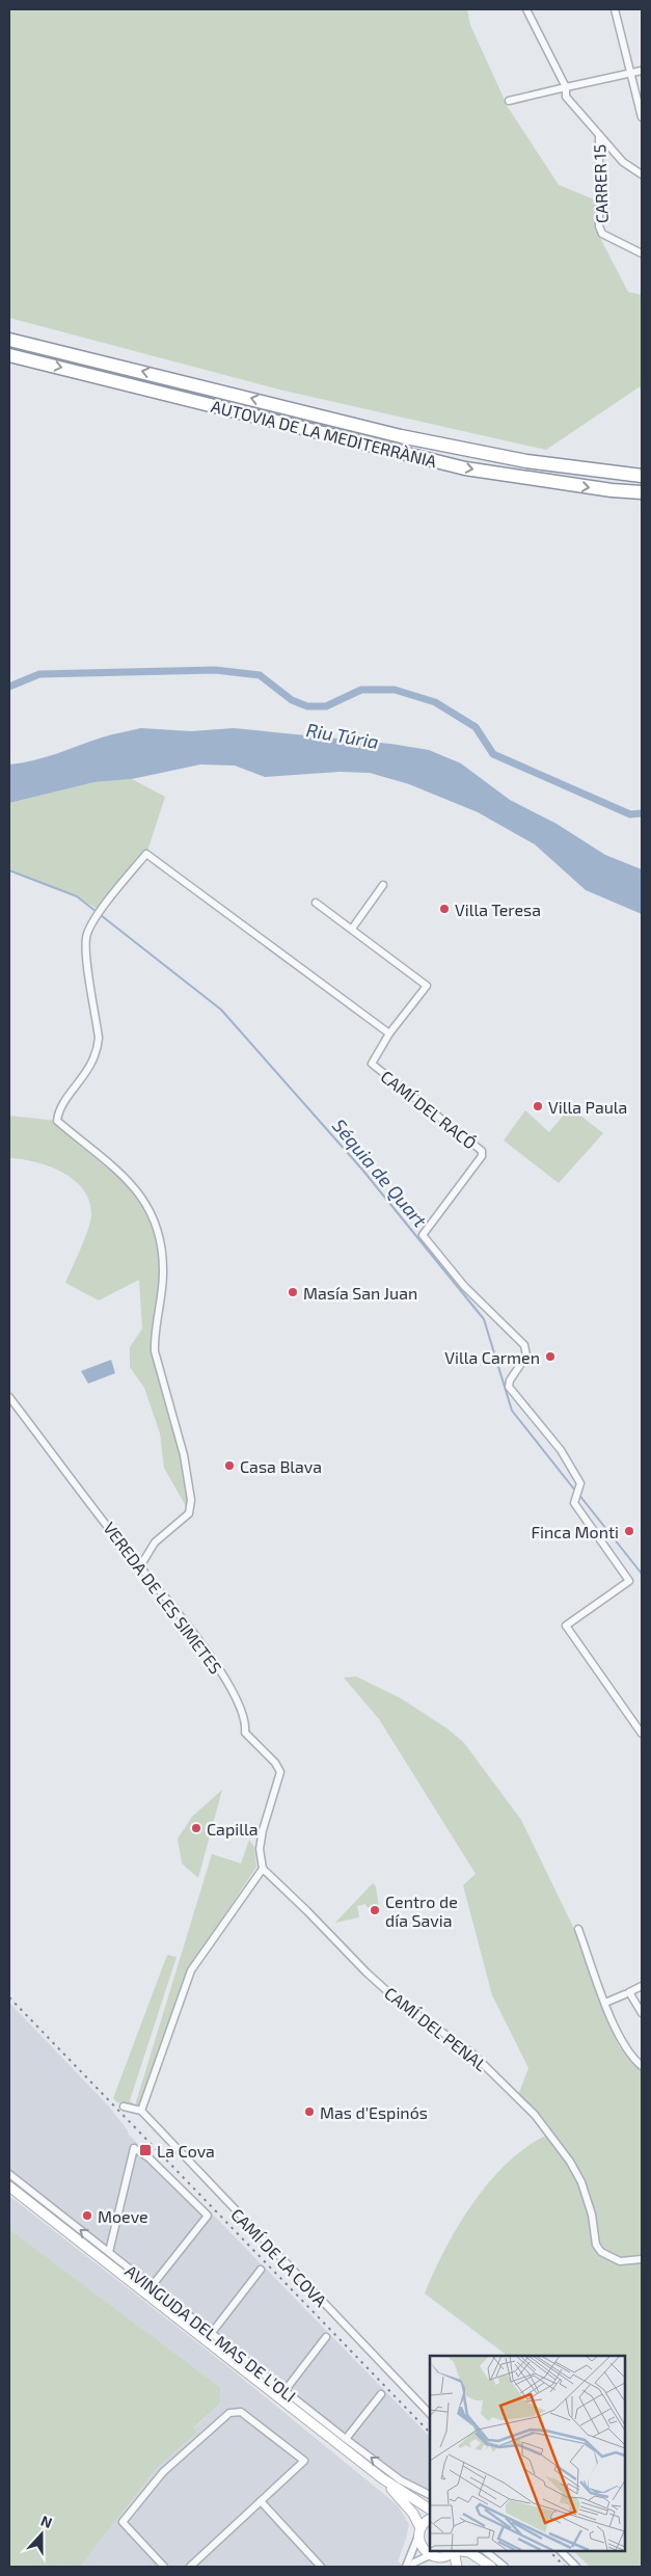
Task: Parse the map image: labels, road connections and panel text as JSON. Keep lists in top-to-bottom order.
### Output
{
  "streets": {
    "highway": ["AUTOVIA DE LA MEDITERRÀNIA"],
    "street": [
      "CARRER 15",
      "CAMÍ DEL RACÓ",
      "VEREDA DE LES SIMETES",
      "CAMÍ DEL PENAL",
      "CAMÍ DE LA COVA",
      "AVINGUDA DEL MAS DE L'OLI"
    ]
  },
  "crossings": [
    ["VEREDA DE LES SIMETES", "CAMÍ DEL PENAL"]
  ],
  "one_way": ["AVINGUDA DEL MAS DE L'OLI"],
  "water": ["Riu Túria", "Séquia de Quart"],
  "places": {
    "other": [
      "Villa Teresa",
      "Villa Paula",
      "Masía San Juan",
      "Villa Carmen",
      "Casa Blava",
      "Finca Monti",
      "Capilla",
      "Centro de día Savia",
      "Mas d'Espinós",
      "Moeve"
    ],
    "transit": ["La Cova"]
  },
  "north": "top"
}
